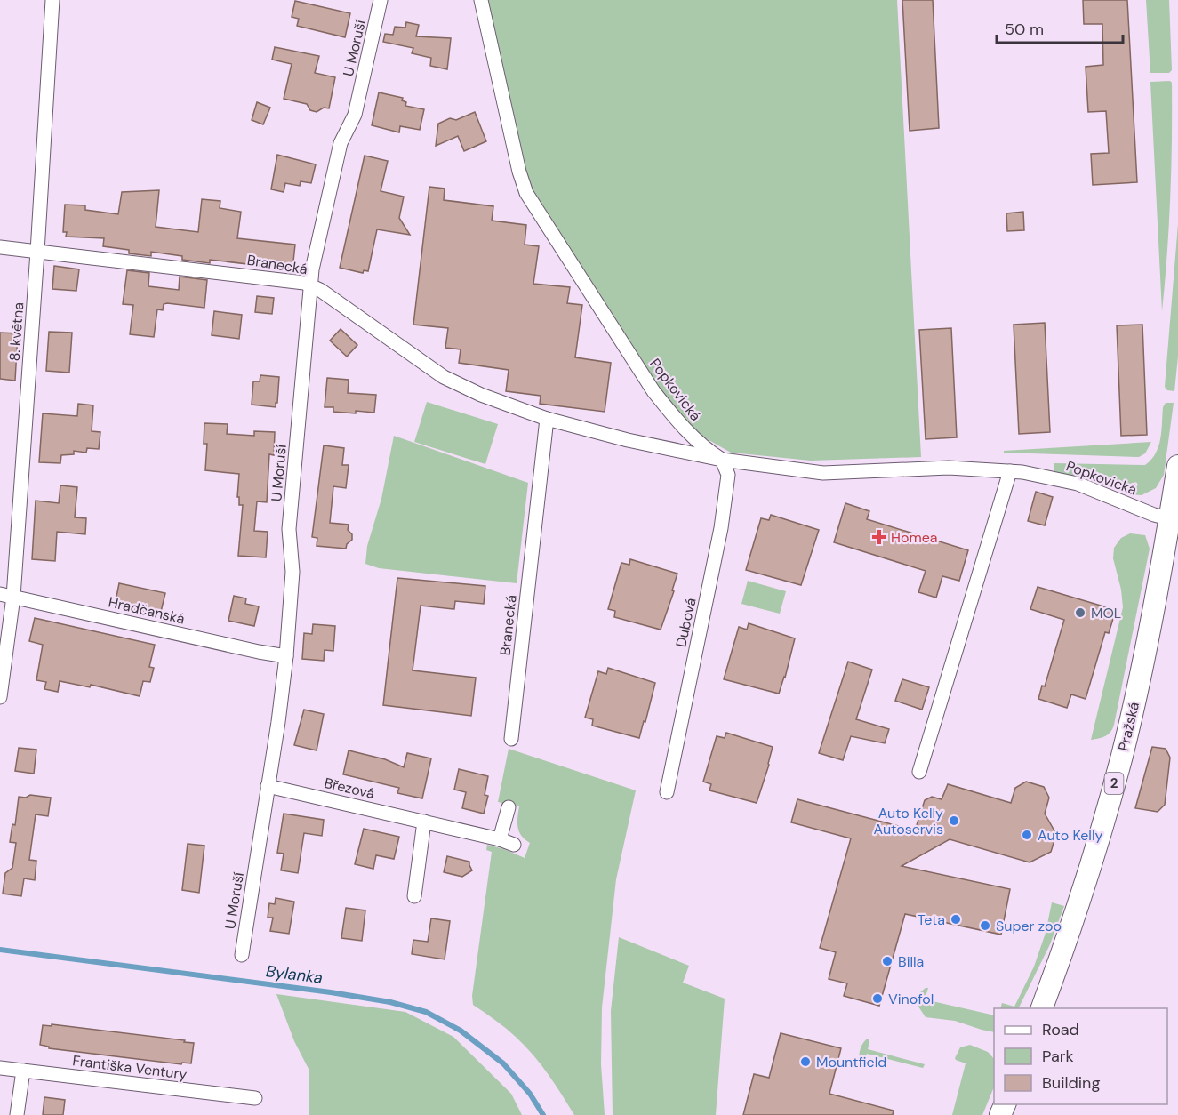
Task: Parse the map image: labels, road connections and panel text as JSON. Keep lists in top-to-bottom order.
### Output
{
  "streets": {
    "main road": ["Pražská", "2"],
    "street": [
      "U Moruší",
      "Branecká",
      "8. května",
      "Popkovická",
      "Hradčanská",
      "Dubová",
      "Březová",
      "Františka Ventury"
    ]
  },
  "crossings": [
    ["U Moruší", "Branecká"],
    ["U Moruší", "Hradčanská"],
    ["U Moruší", "Březová"],
    ["Branecká", "8. května"],
    ["Branecká", "Popkovická"],
    ["Branecká", "Dubová"],
    ["8. května", "Hradčanská"],
    ["Popkovická", "Dubová"],
    ["Popkovická", "Pražská"]
  ],
  "water": ["Bylanka"],
  "places": {
    "health": ["Homea"],
    "other": [
      "MOL",
      "Auto Kelly Autoservis",
      "Auto Kelly",
      "Teta",
      "Super zoo",
      "Billa",
      "Vinofol",
      "Mountfield"
    ]
  },
  "legend": ["Road", "Park", "Building"],
  "scale_bar": "50 m"
}
